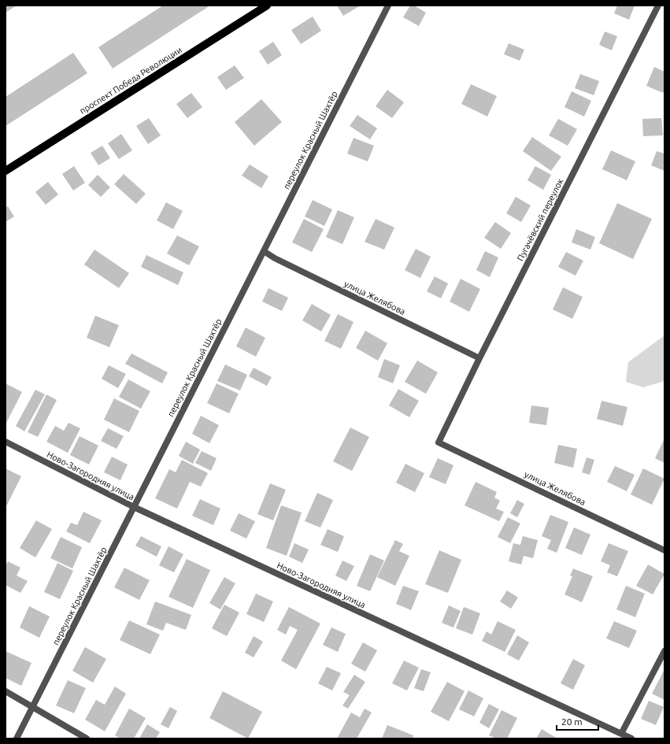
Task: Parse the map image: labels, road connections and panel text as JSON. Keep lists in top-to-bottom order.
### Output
{
  "streets": {
    "main road": ["проспект Победа Революции"],
    "street": [
      "переулок Красный Шахтёр",
      "Пугачёвский переулок",
      "улица Желябова",
      "Ново-Загородняя улица"
    ]
  },
  "crossings": [
    ["переулок Красный Шахтёр", "улица Желябова"],
    ["переулок Красный Шахтёр", "Ново-Загородняя улица"],
    ["Пугачёвский переулок", "улица Желябова"]
  ],
  "scale_bar": "20 m"
}
